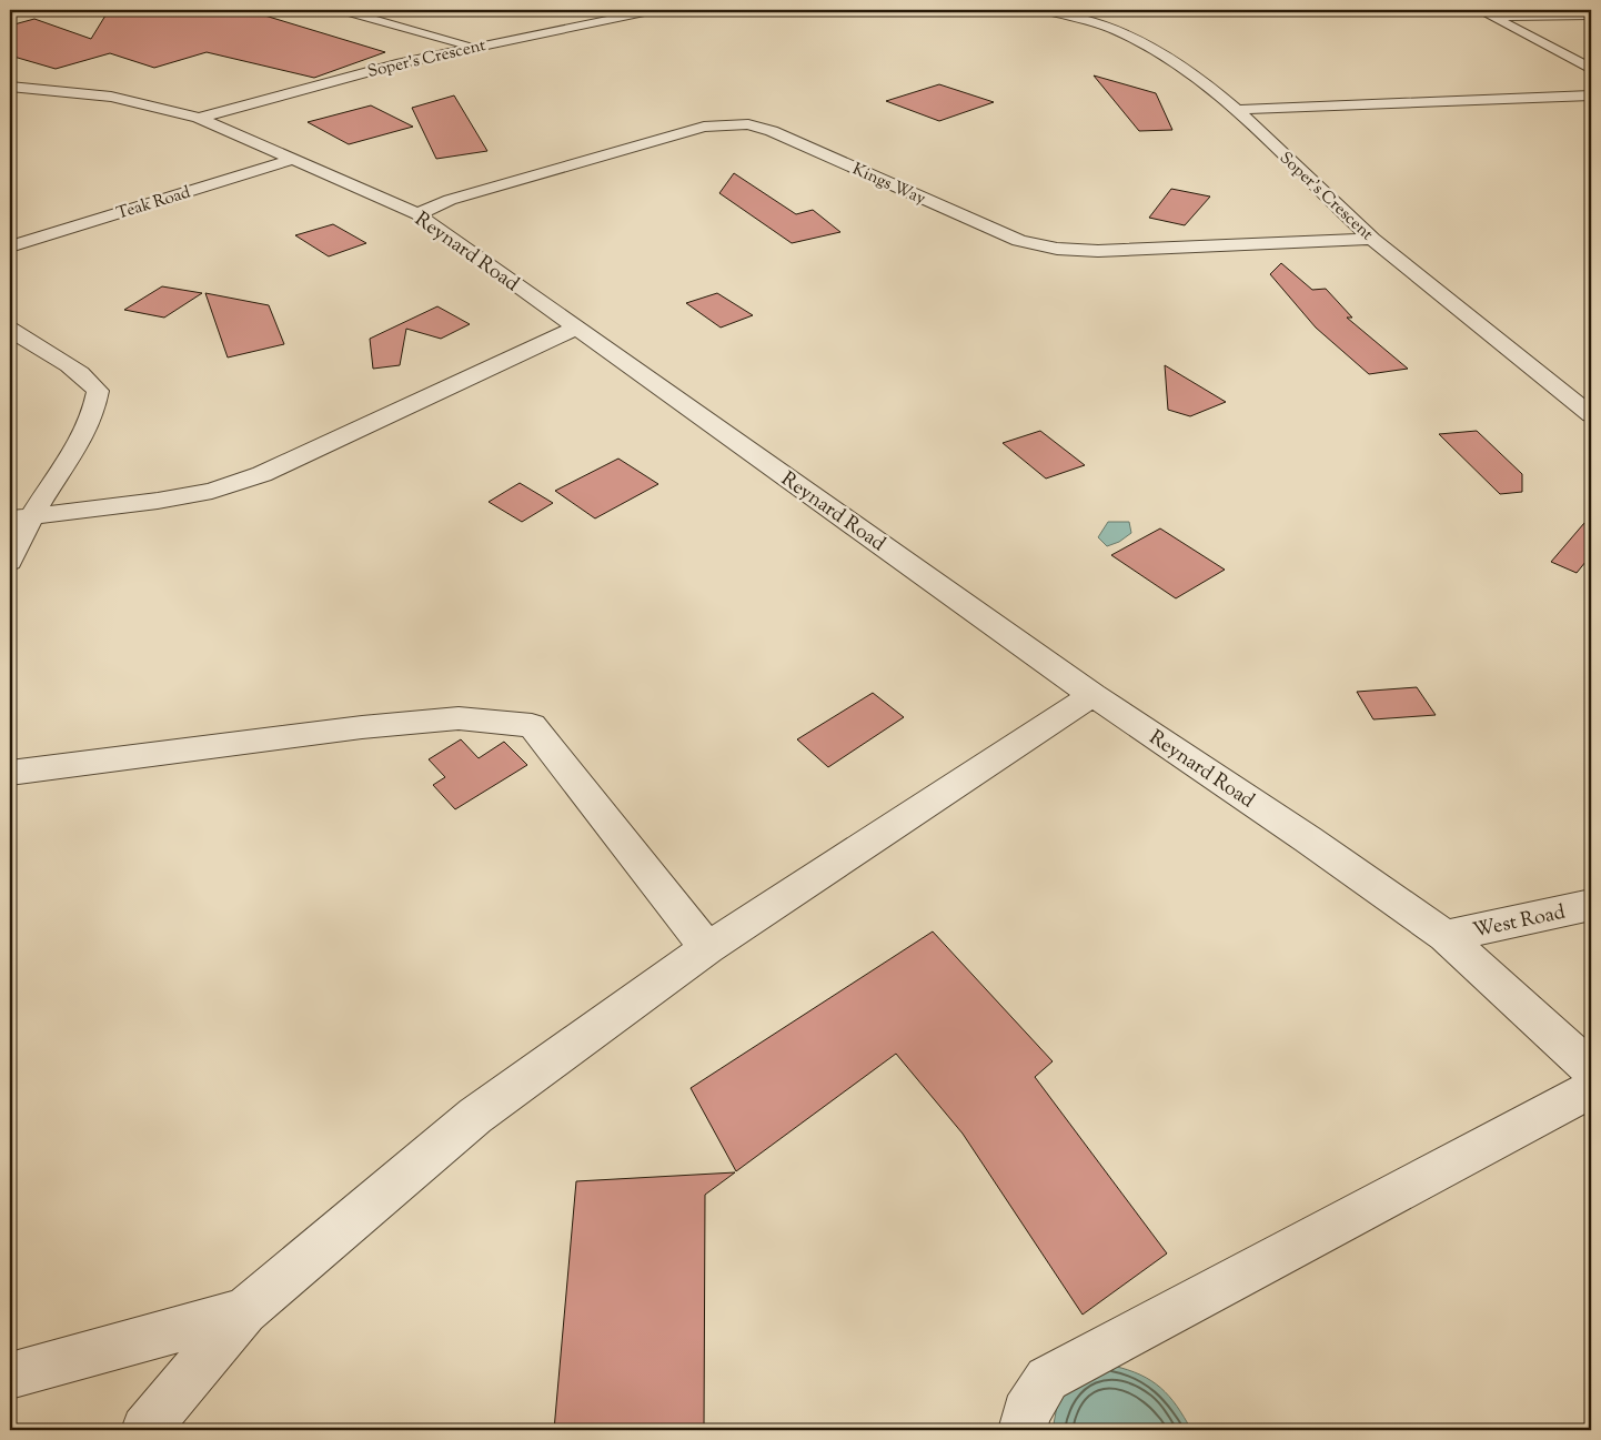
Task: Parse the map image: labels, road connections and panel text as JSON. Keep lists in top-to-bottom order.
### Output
{
  "streets": {
    "street": [
      "Soper's Crescent",
      "Kings Way",
      "Teak Road",
      "Reynard Road",
      "West Road"
    ]
  },
  "crossings": [
    ["Soper's Crescent", "Kings Way"],
    ["Soper's Crescent", "Reynard Road"],
    ["Kings Way", "Reynard Road"],
    ["Teak Road", "Reynard Road"],
    ["Reynard Road", "West Road"]
  ]
}
